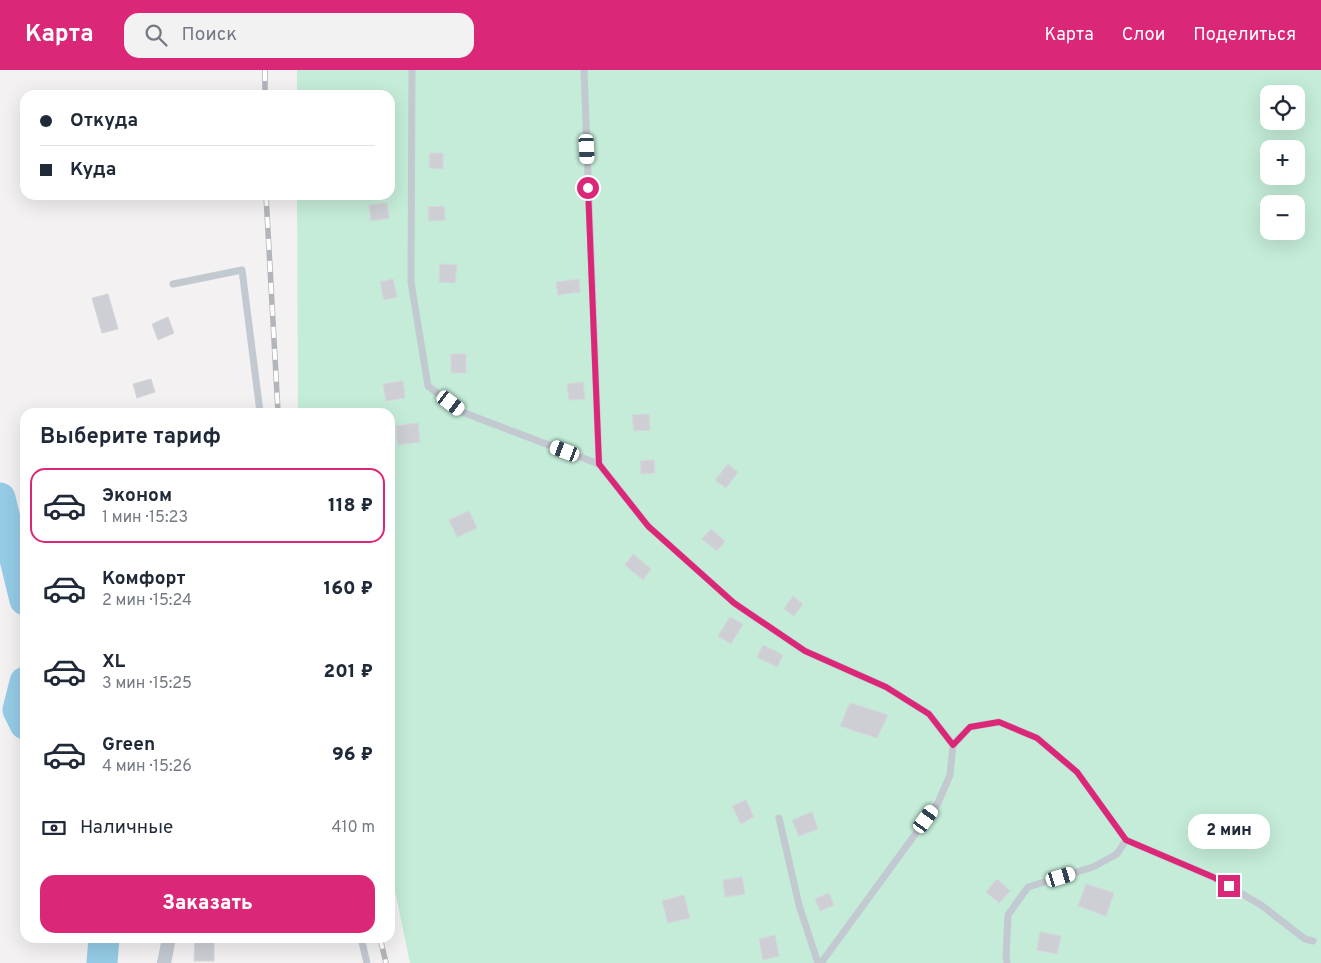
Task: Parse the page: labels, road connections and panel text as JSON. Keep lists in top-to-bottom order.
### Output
{
  "page": {
    "header": "Карта",
    "search": "Поиск",
    "nav": ["Карта", "Слои", "Поделиться"],
    "map_buttons": ["+", "−"],
    "banner": ["Откуда", "Куда"],
    "heading": "Выберите тариф",
    "list": [
      {
        "name": "Эконом",
        "note": "1 мин · 15:23",
        "value": "118 ₽"
      },
      {
        "name": "Комфорт",
        "note": "2 мин · 15:24",
        "value": "160 ₽"
      },
      {
        "name": "XL",
        "note": "3 мин · 15:25",
        "value": "201 ₽"
      },
      {
        "name": "Green",
        "note": "4 мин · 15:26",
        "value": "96 ₽"
      }
    ],
    "pay": ["Наличные", "410 m"],
    "bubble": "2 мин",
    "buttons": "Заказать"
  }
}
